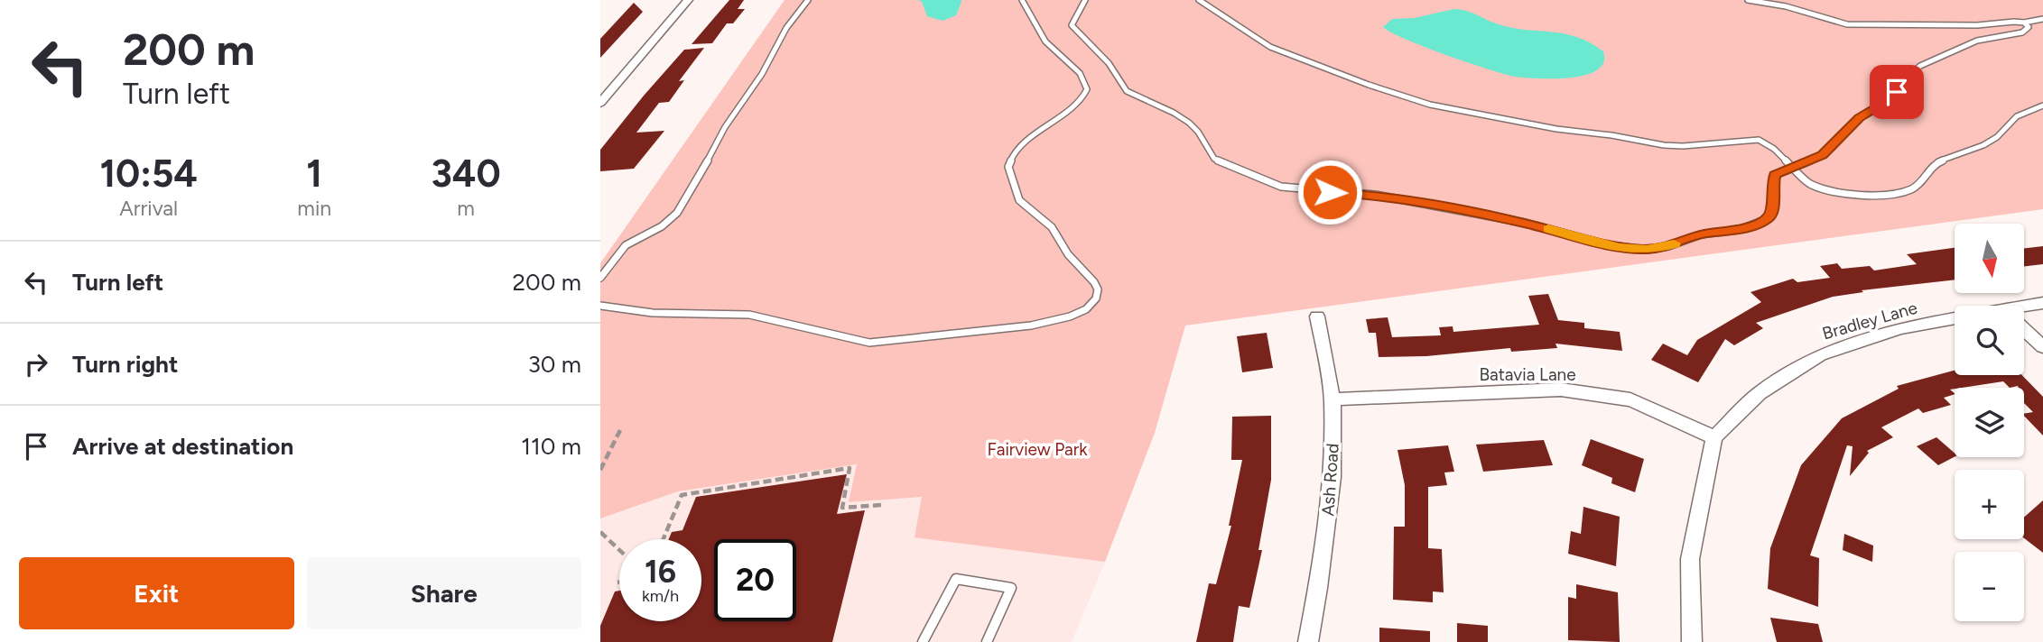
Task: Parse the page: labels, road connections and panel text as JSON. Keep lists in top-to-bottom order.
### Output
{
  "streets": {
    "street": ["Bradley Lane", "Batavia Lane", "Ash Road"]
  },
  "crossings": [
    ["Bradley Lane", "Batavia Lane"],
    ["Batavia Lane", "Ash Road"]
  ],
  "parks": ["Fairview Park"],
  "north": "bottom",
  "page": {
    "turn": ["200 m", "Turn left"],
    "eta": [
      "10:54",
      "Arrival",
      "1",
      "min",
      "340",
      "m"
    ],
    "map_buttons": ["+", "−"],
    "list": [
      {
        "name": "Turn left",
        "value": "200 m"
      },
      {
        "name": "Turn right",
        "value": "30 m"
      },
      {
        "name": "Arrive at destination",
        "value": "110 m"
      }
    ],
    "speed": "16 km/h",
    "limit": "20",
    "buttons": ["Exit", "Share"]
  }
}
